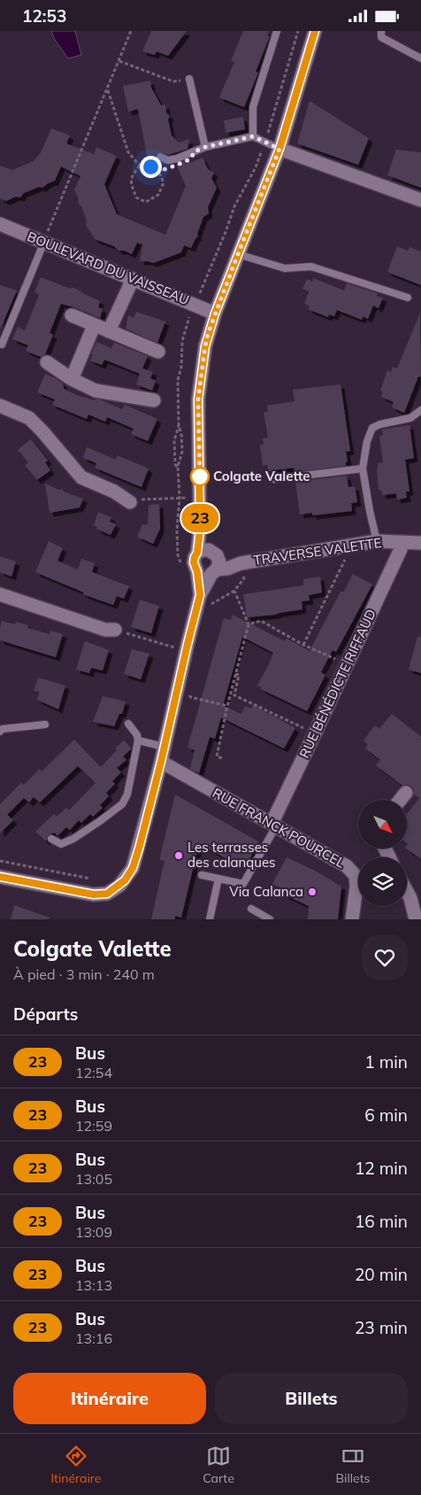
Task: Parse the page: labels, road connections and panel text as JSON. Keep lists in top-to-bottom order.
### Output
{
  "streets": {
    "street": [
      "BOULEVARD DU VAISSEAU",
      "TRAVERSE VALETTE",
      "RUE BÉNÉDICTE RIFFAUD",
      "RUE FRANCK POURCEL"
    ]
  },
  "crossings": [
    ["TRAVERSE VALETTE", "RUE BÉNÉDICTE RIFFAUD"],
    ["RUE BÉNÉDICTE RIFFAUD", "RUE FRANCK POURCEL"]
  ],
  "places": ["Colgate Valette", "Les terrasses des calanques", "Via Calanca"],
  "lines": ["bus line 23"],
  "north": "bottom right",
  "page": {
    "status": "12:53",
    "on_map": "23",
    "heading": [
      ["Colgate Valette", "À pied · 3 min · 240 m"],
      "Départs"
    ],
    "list": [
      {
        "mark": "23",
        "name": "Bus",
        "note": "12:54",
        "value": "1 min"
      },
      {
        "mark": "23",
        "name": "Bus",
        "note": "12:59",
        "value": "6 min"
      },
      {
        "mark": "23",
        "name": "Bus",
        "note": "13:05",
        "value": "12 min"
      },
      {
        "mark": "23",
        "name": "Bus",
        "note": "13:09",
        "value": "16 min"
      },
      {
        "mark": "23",
        "name": "Bus",
        "note": "13:13",
        "value": "20 min"
      },
      {
        "mark": "23",
        "name": "Bus",
        "note": "13:16",
        "value": "23 min"
      }
    ],
    "buttons": ["Itinéraire", "Billets"],
    "tabs": ["Itinéraire", "Carte", "Billets"]
  }
}
